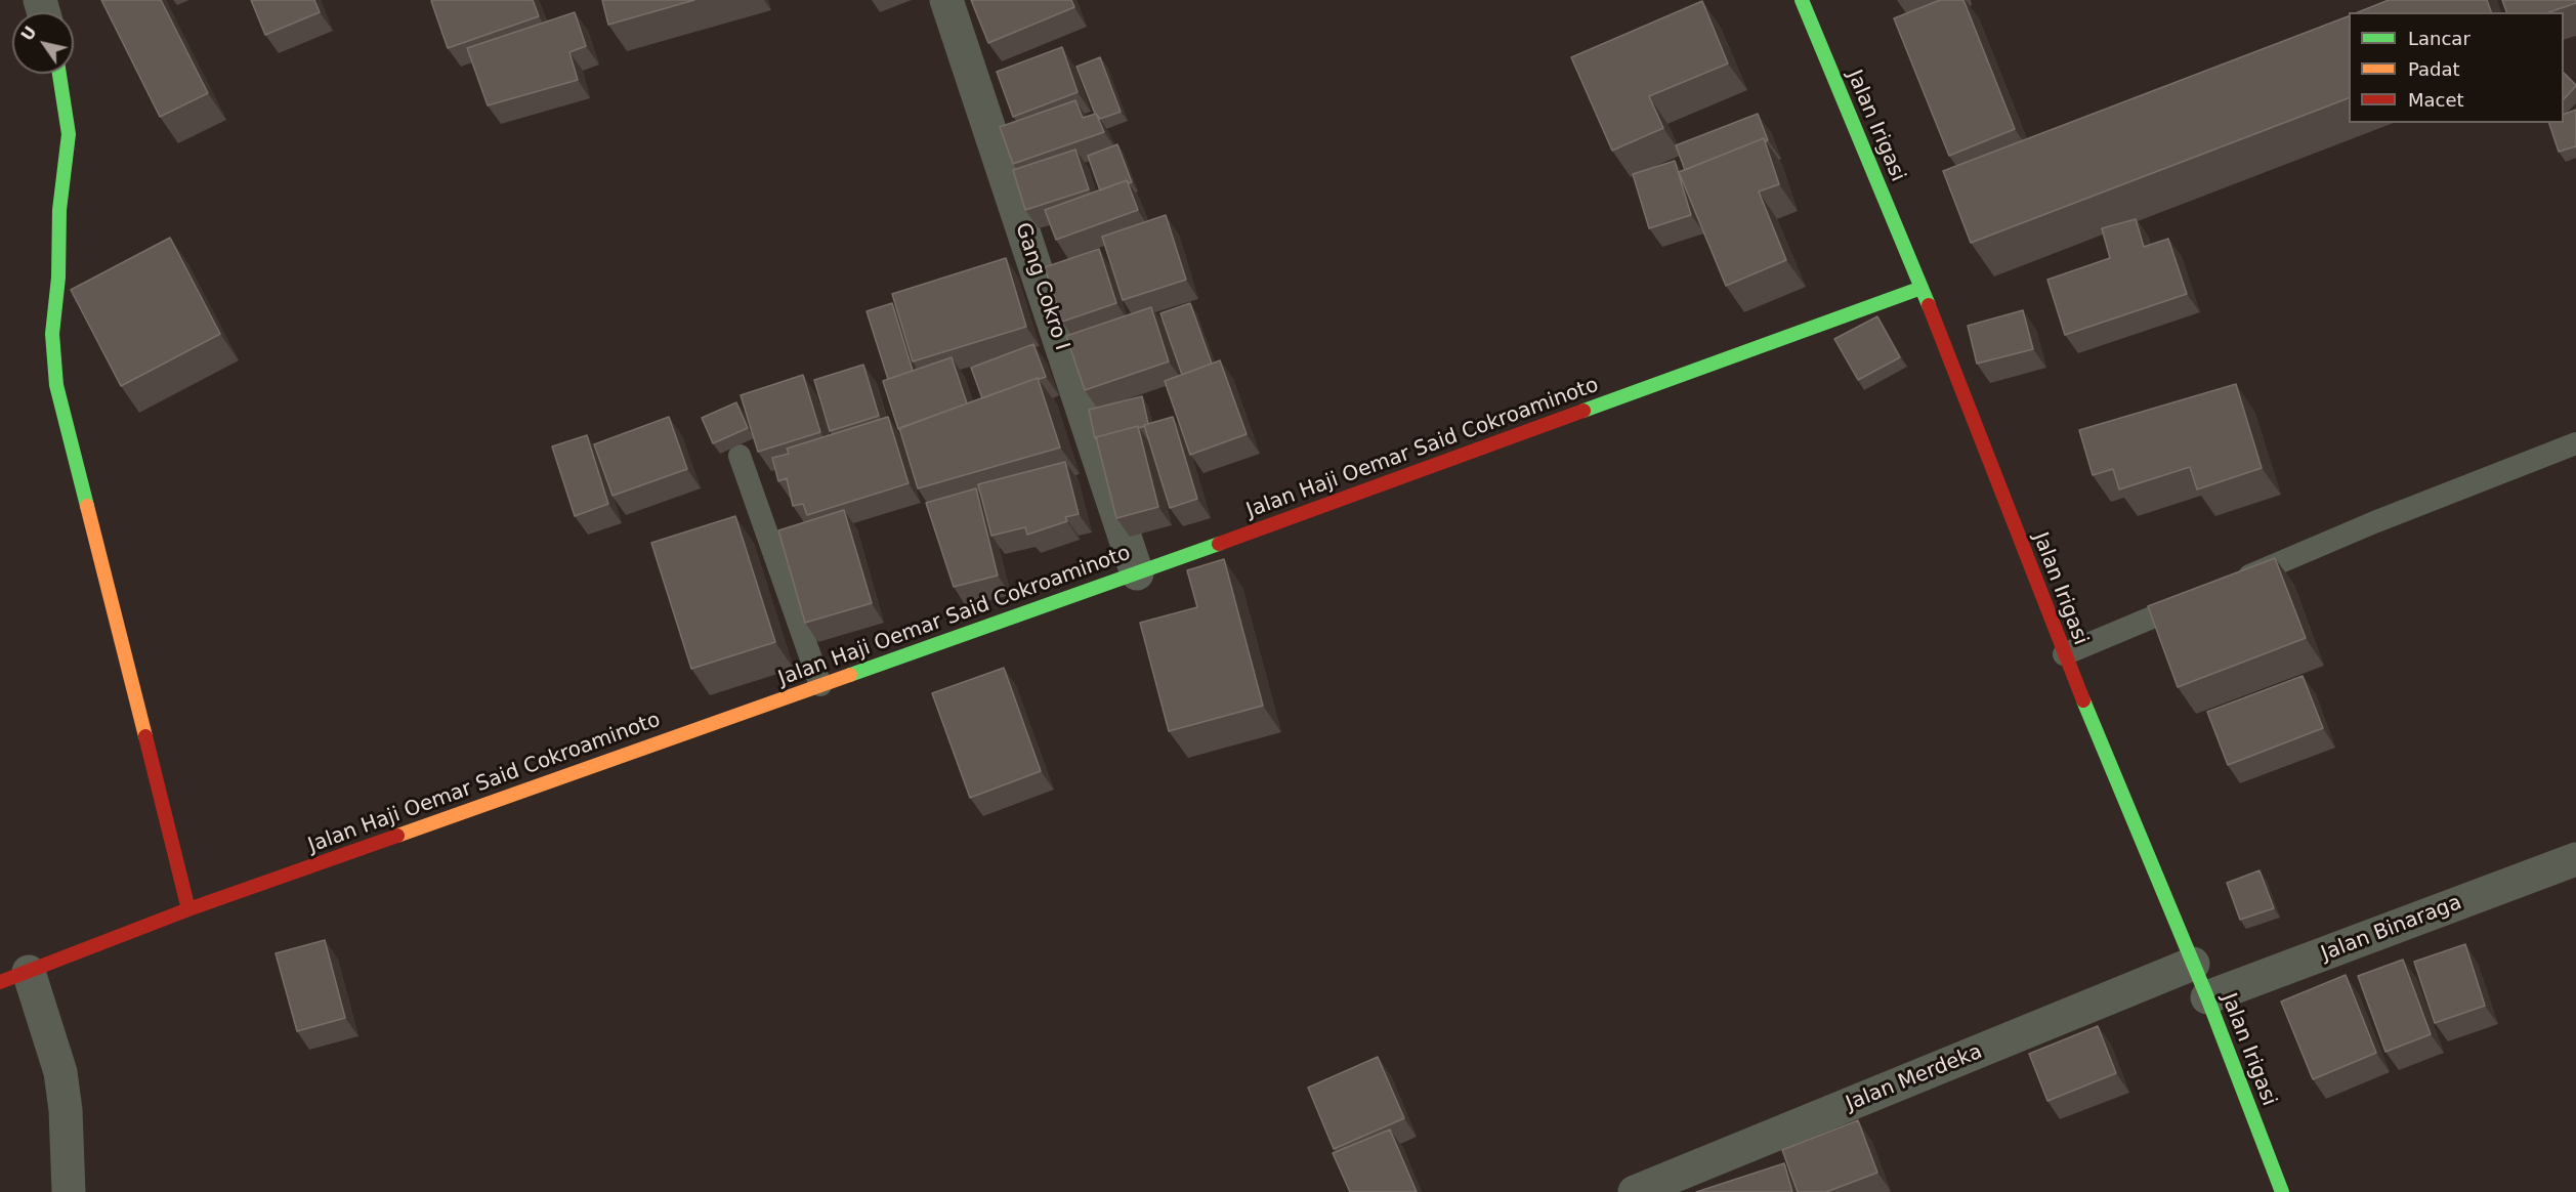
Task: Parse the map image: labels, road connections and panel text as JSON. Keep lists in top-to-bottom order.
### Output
{
  "streets": {
    "street": [
      "Jalan Irigasi",
      "Gang Cokro I",
      "Jalan Haji Oemar Said Cokroaminoto",
      "Jalan Binaraga",
      "Jalan Merdeka"
    ]
  },
  "crossings": [
    ["Jalan Irigasi", "Jalan Haji Oemar Said Cokroaminoto"],
    ["Jalan Irigasi", "Jalan Binaraga"],
    ["Jalan Irigasi", "Jalan Merdeka"],
    ["Gang Cokro I", "Jalan Haji Oemar Said Cokroaminoto"]
  ],
  "legend": ["Lancar", "Padat", "Macet"],
  "north": "top left"
}
